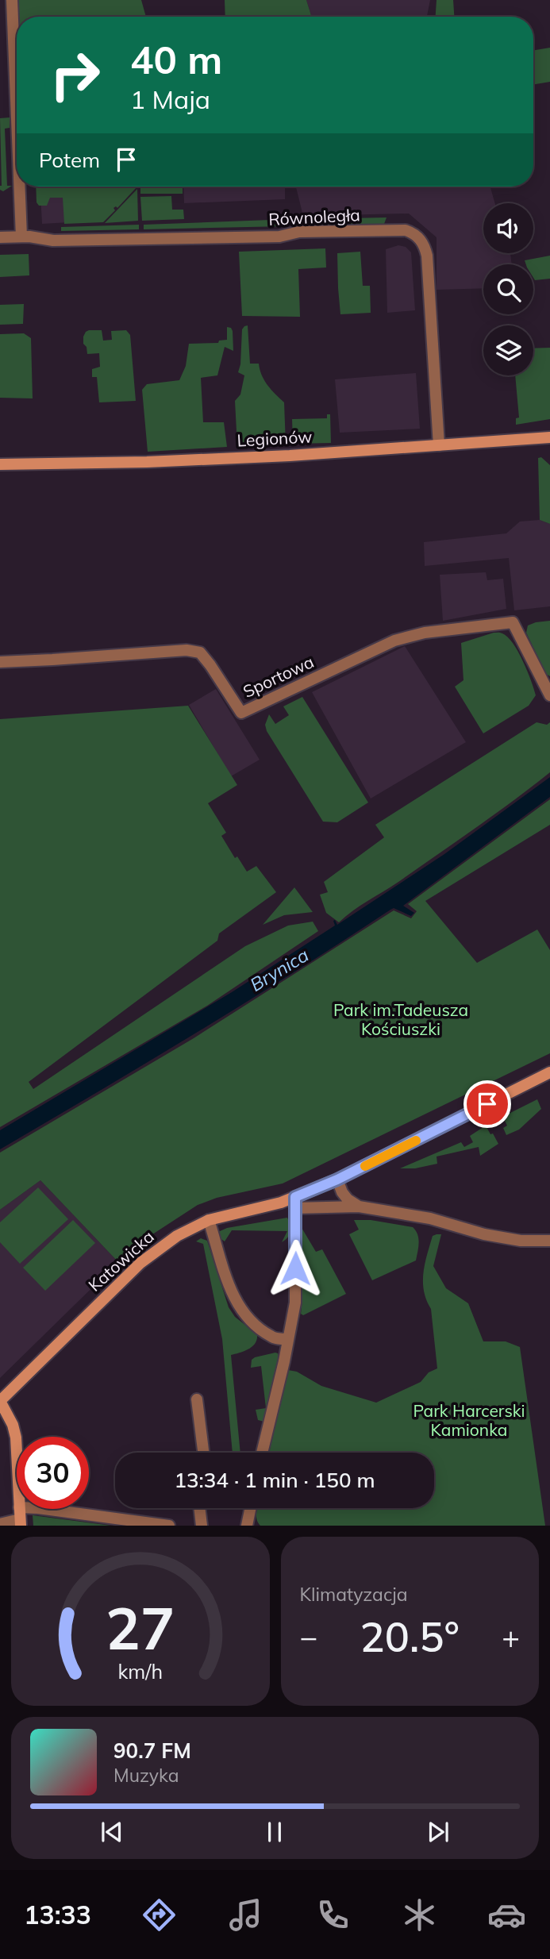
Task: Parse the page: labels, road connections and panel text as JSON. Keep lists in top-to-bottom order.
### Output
{
  "streets": {
    "street": [
      "Równoległa",
      "Legionów",
      "Sportowa",
      "Katowicka"
    ]
  },
  "crossings": [
    ["Równoległa", "Legionów"]
  ],
  "water": ["Brynica"],
  "parks": ["Park im.Tadeusza Kościuszki", "Park Harcerski Kamionka"],
  "page": {
    "turn": ["40 m", "1 Maja"],
    "then": "Potem",
    "limit": "30",
    "trip": "13:34 · 1 min · 150 m",
    "tile": "Klimatyzacja",
    "heat": ["−", "20.5°", "+"],
    "song": ["90.7 FM", "Muzyka"],
    "tabs": "13:33",
    "gauge": ["27", "km/h"]
  }
}
